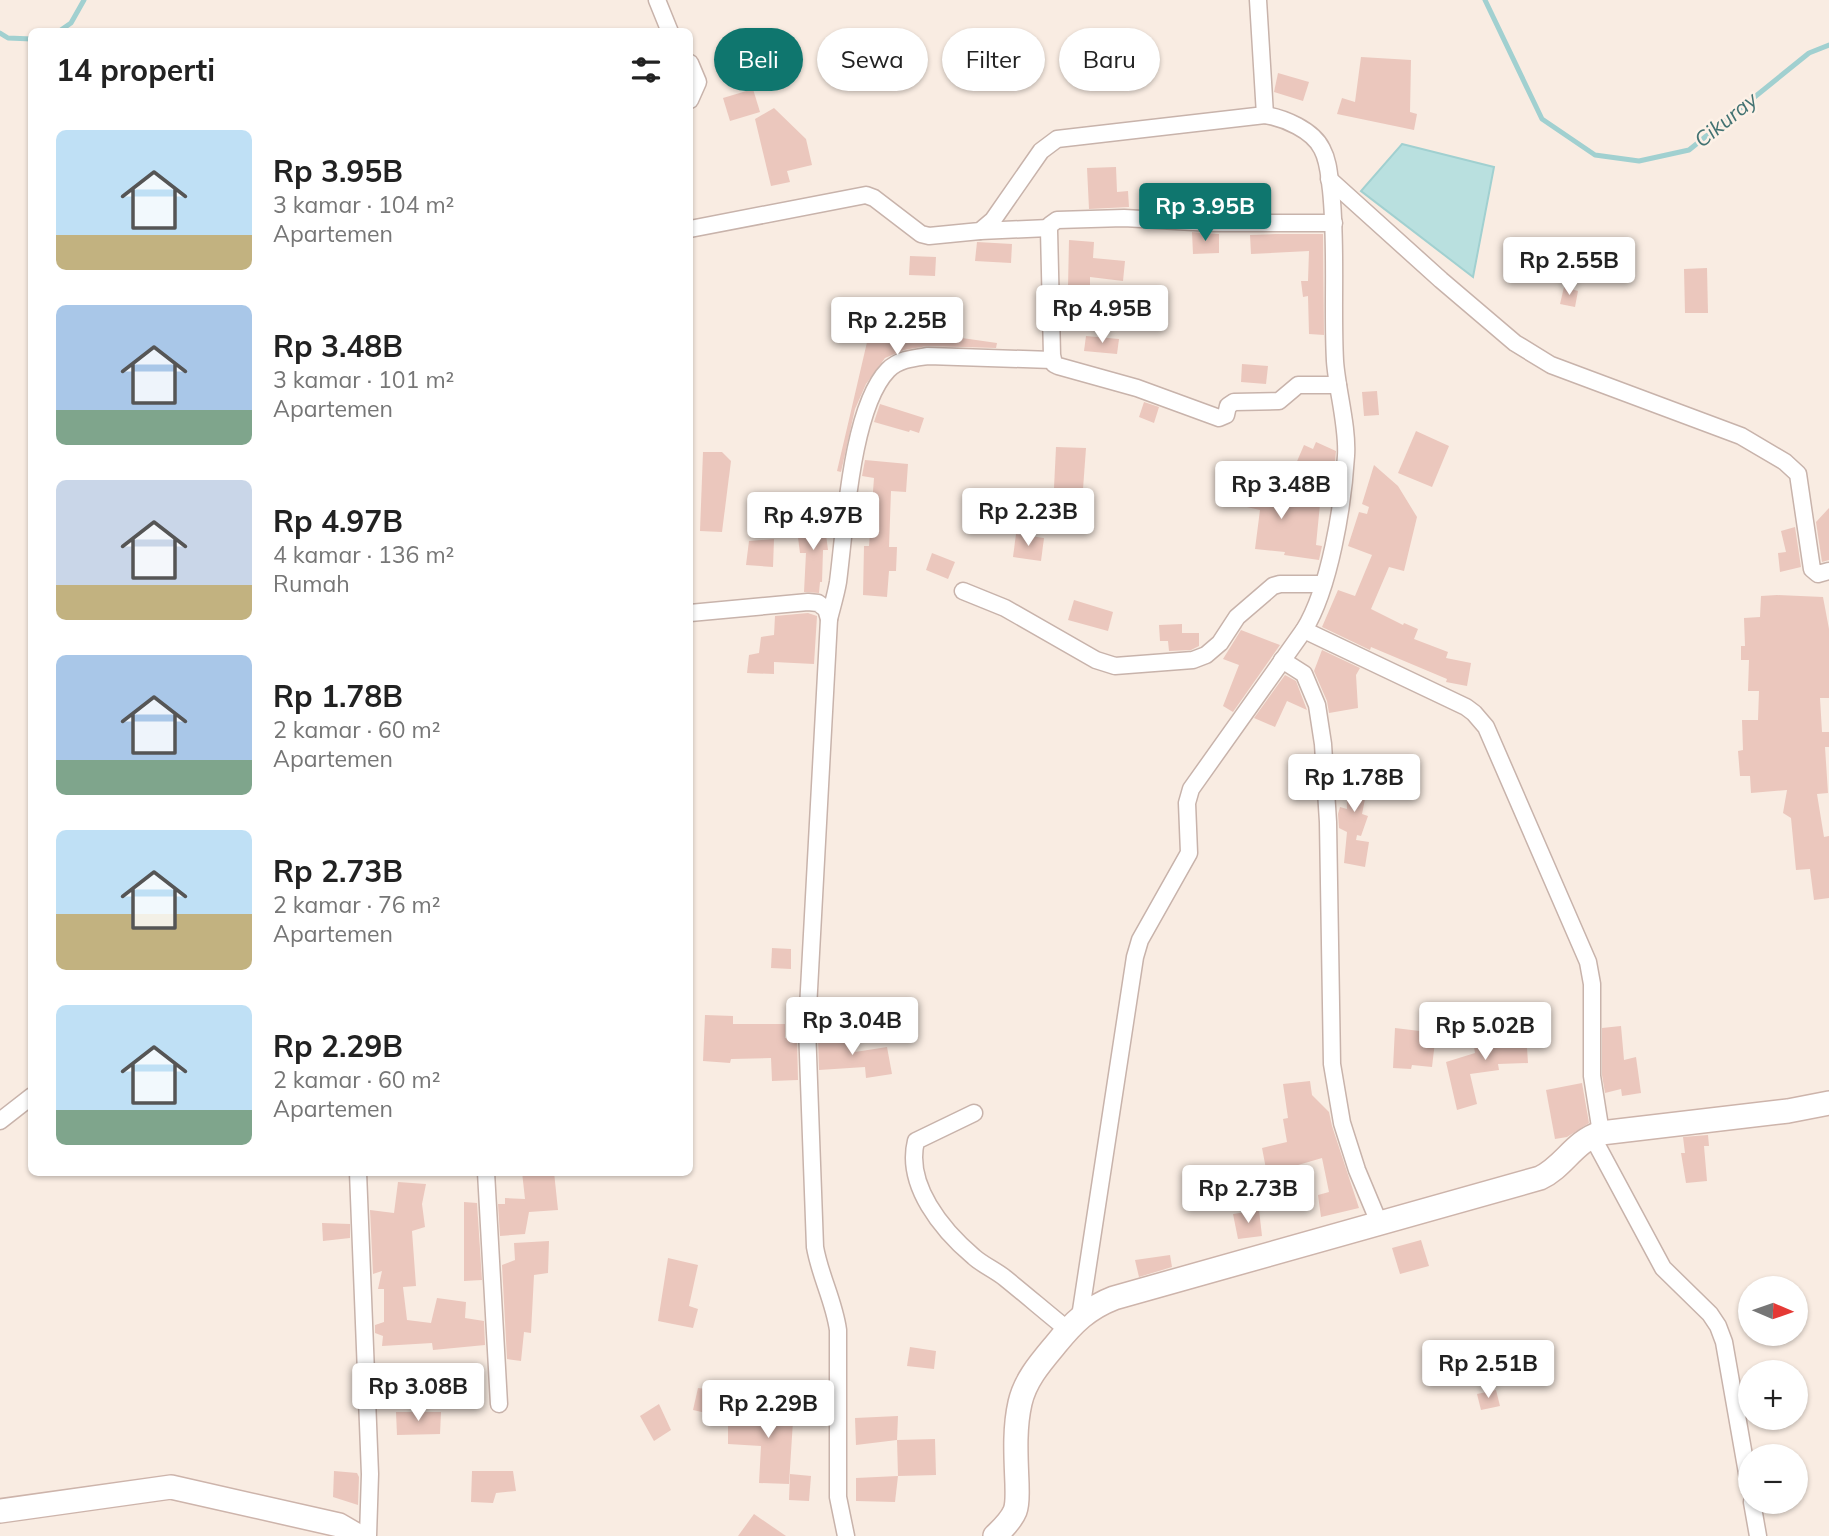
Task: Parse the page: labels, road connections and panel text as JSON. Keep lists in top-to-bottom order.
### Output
{
  "water": ["Cikuray"],
  "north": "right",
  "page": {
    "chip": [
      "Beli",
      "Sewa",
      "Filter",
      "Baru"
    ],
    "heading": "14 properti",
    "list": [
      {
        "name": "Rp 3.95B",
        "note": "3 kamar · 104 m² · Apartemen"
      },
      {
        "name": "Rp 3.48B",
        "note": "3 kamar · 101 m² · Apartemen"
      },
      {
        "name": "Rp 4.97B",
        "note": "4 kamar · 136 m² · Rumah"
      },
      {
        "name": "Rp 1.78B",
        "note": "2 kamar · 60 m² · Apartemen"
      },
      {
        "name": "Rp 2.73B",
        "note": "2 kamar · 76 m² · Apartemen"
      },
      {
        "name": "Rp 2.29B",
        "note": "2 kamar · 60 m² · Apartemen"
      }
    ],
    "price": [
      "Rp 3.95B",
      "Rp 2.55B",
      "Rp 4.95B",
      "Rp 2.25B",
      "Rp 3.48B",
      "Rp 2.23B",
      "Rp 4.97B",
      "Rp 1.78B",
      "Rp 3.04B",
      "Rp 5.02B",
      "Rp 2.73B",
      "Rp 2.51B",
      "Rp 3.08B",
      "Rp 2.29B"
    ],
    "map_buttons": ["+", "−"]
  }
}
